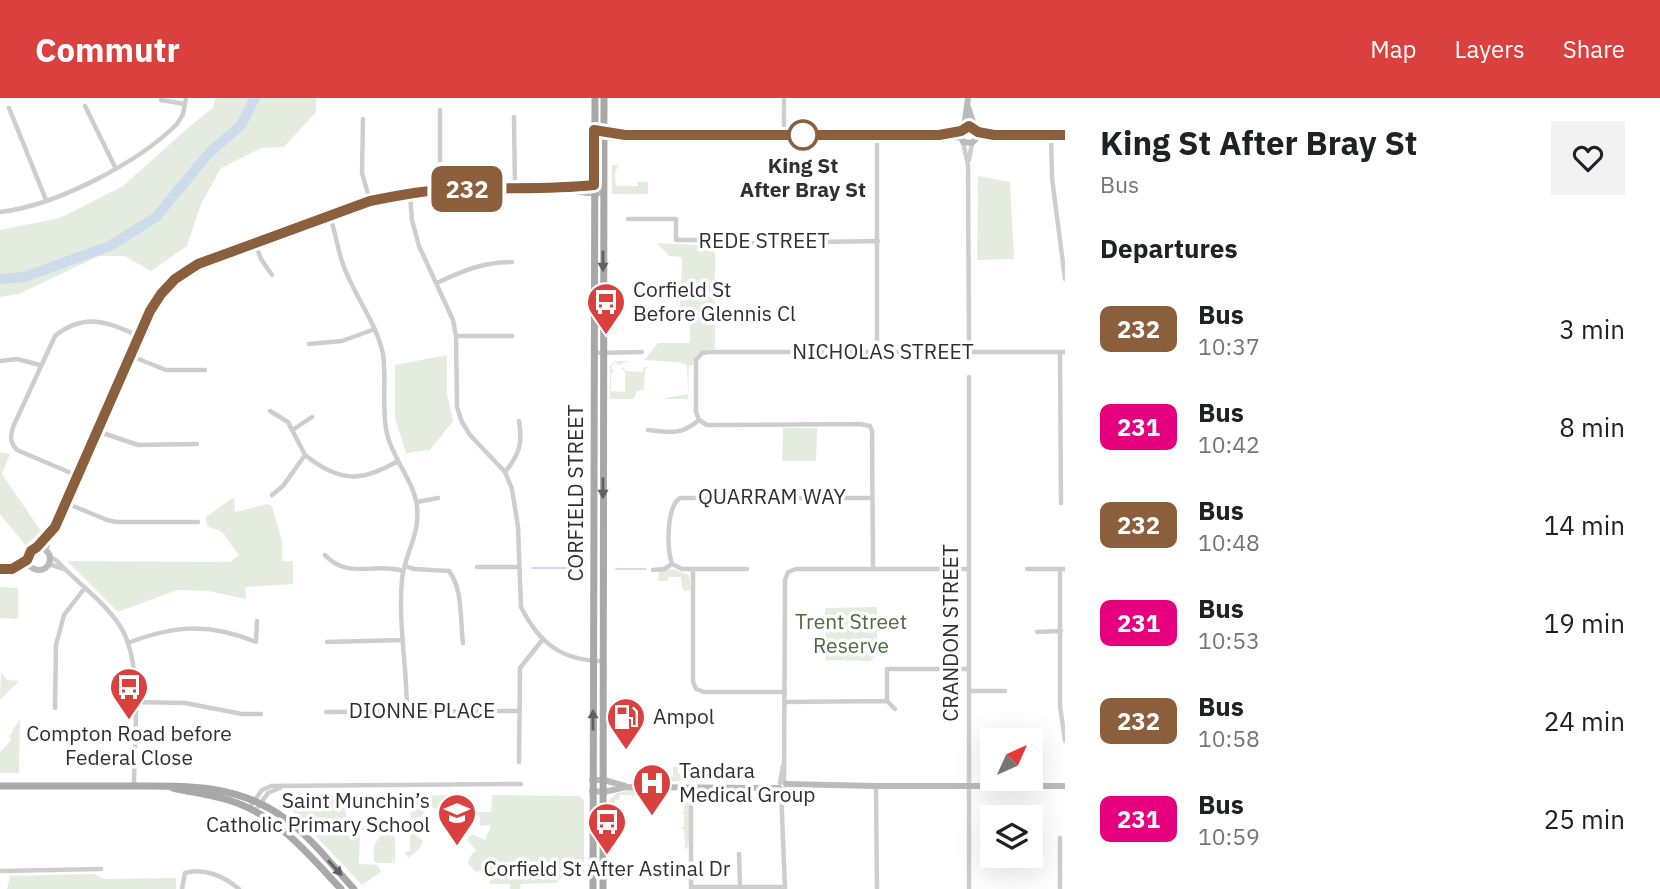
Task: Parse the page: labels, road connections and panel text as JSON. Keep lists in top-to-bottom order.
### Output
{
  "streets": {
    "main road": ["CORFIELD STREET"],
    "street": [
      "REDE STREET",
      "NICHOLAS STREET",
      "QUARRAM WAY",
      "CRANDON STREET",
      "DIONNE PLACE"
    ]
  },
  "parks": ["Trent Street Reserve"],
  "places": {
    "other": ["King St After Bray St"],
    "bus stop": ["Corfield St Before Glennis Cl", "Compton Road before Federal Close", "Corfield St After Astinal Dr"],
    "fuel station": ["Ampol"],
    "hospital": ["Tandara Medical Group"],
    "school or university": ["Saint Munchin’s Catholic Primary School"]
  },
  "lines": ["bus line 232"],
  "north": "top right",
  "page": {
    "header": "Commutr",
    "nav": ["Map", "Layers", "Share"],
    "on_map": "232",
    "heading": [
      ["King St After Bray St", "Bus"],
      "Departures"
    ],
    "list": [
      {
        "mark": "232",
        "name": "Bus",
        "note": "10:37",
        "value": "3 min"
      },
      {
        "mark": "231",
        "name": "Bus",
        "note": "10:42",
        "value": "8 min"
      },
      {
        "mark": "232",
        "name": "Bus",
        "note": "10:48",
        "value": "14 min"
      },
      {
        "mark": "231",
        "name": "Bus",
        "note": "10:53",
        "value": "19 min"
      },
      {
        "mark": "232",
        "name": "Bus",
        "note": "10:58",
        "value": "24 min"
      },
      {
        "mark": "231",
        "name": "Bus",
        "note": "10:59",
        "value": "25 min"
      }
    ]
  }
}
